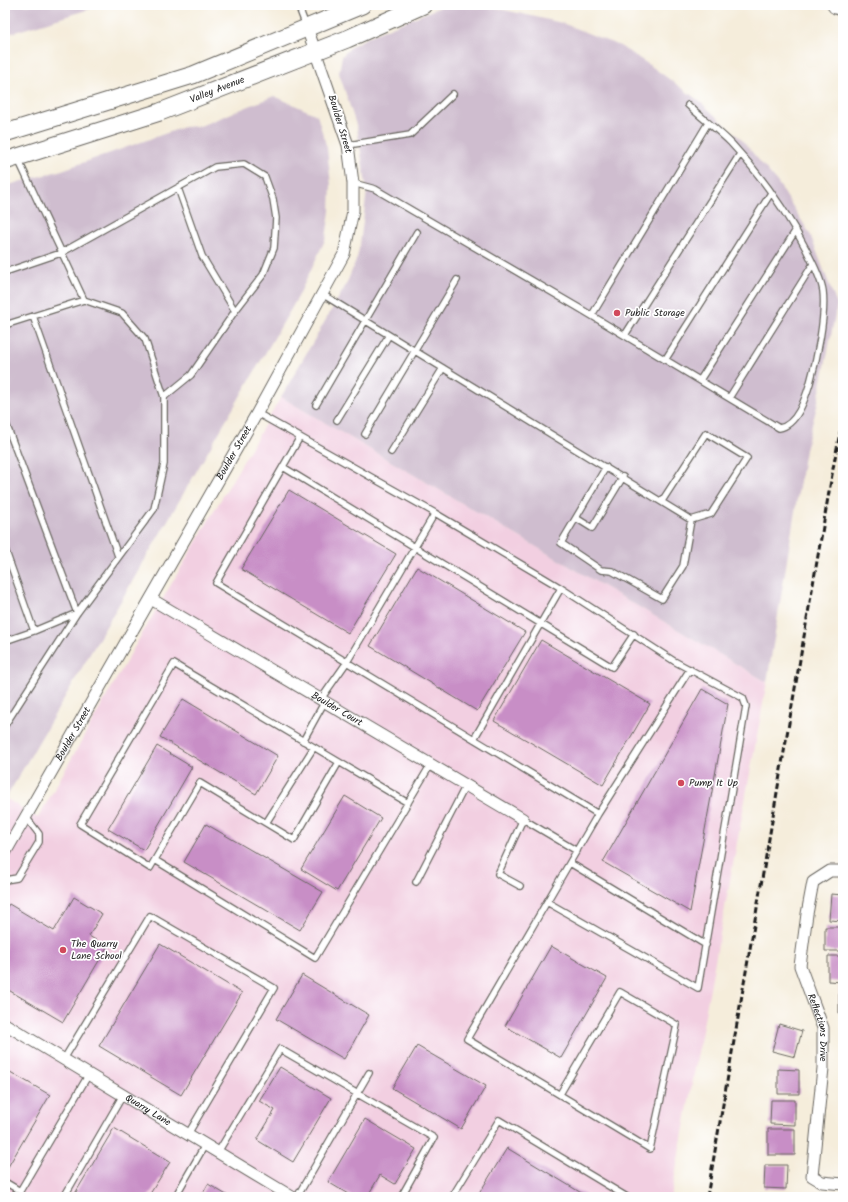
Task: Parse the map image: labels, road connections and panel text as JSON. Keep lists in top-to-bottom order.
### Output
{
  "streets": {
    "main road": ["Valley Avenue"],
    "street": [
      "Boulder Street",
      "Boulder Court",
      "Reflections Drive",
      "Quarry Lane"
    ]
  },
  "crossings": [
    ["Valley Avenue", "Boulder Street"],
    ["Boulder Street", "Boulder Court"]
  ],
  "places": ["Public Storage", "Pump It Up", "The Quarry Lane School"]
}
